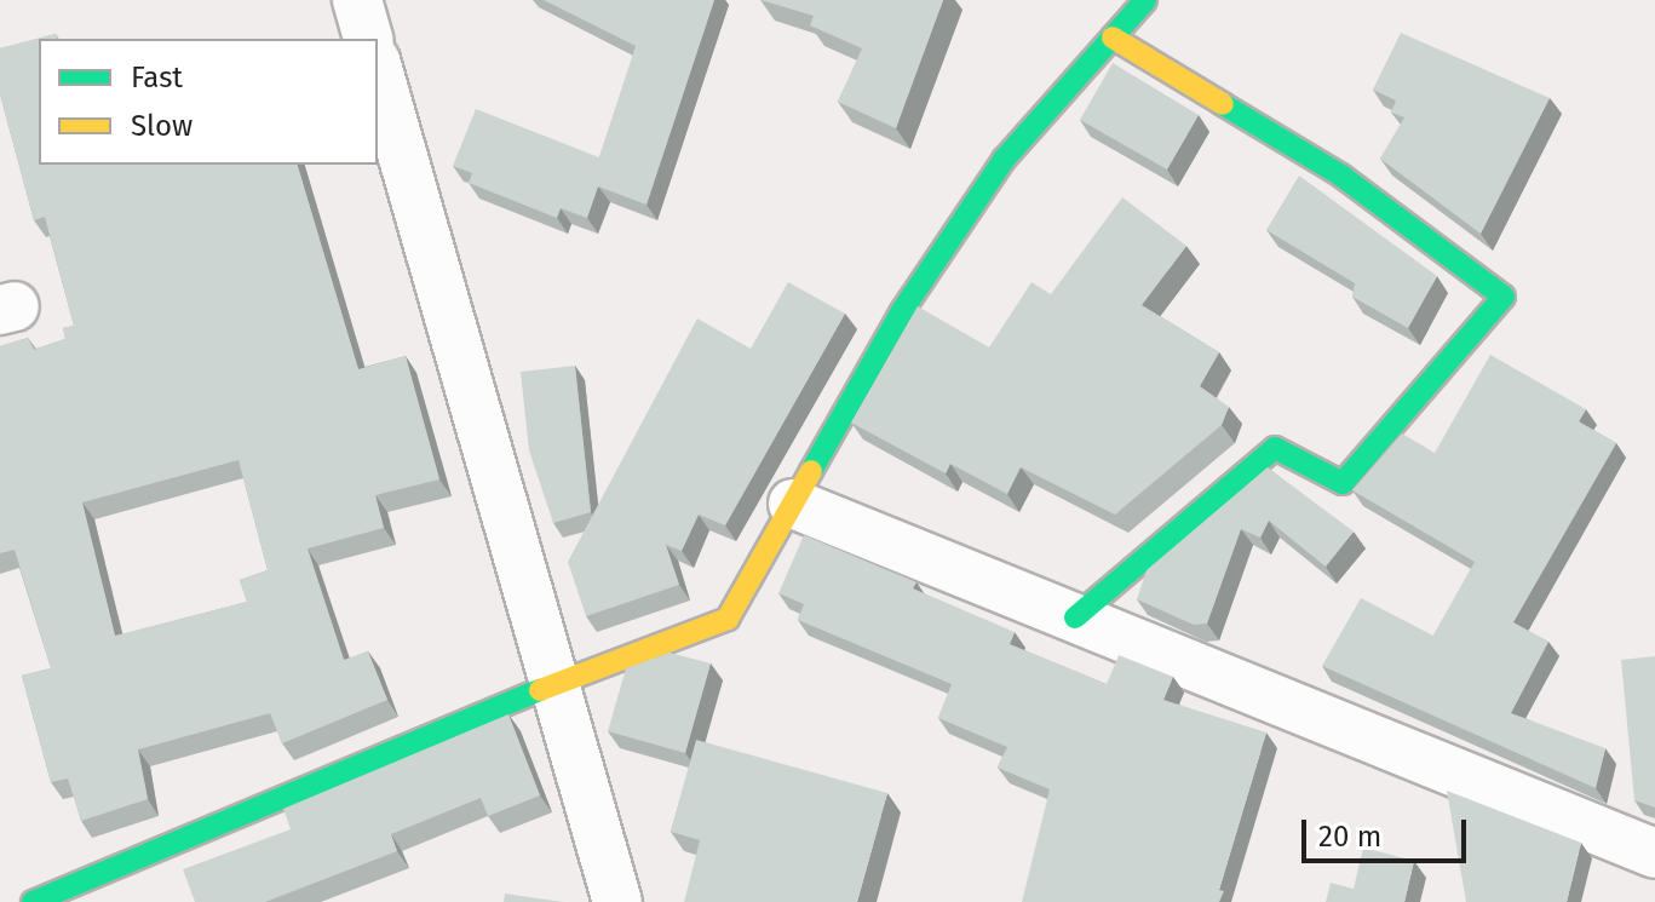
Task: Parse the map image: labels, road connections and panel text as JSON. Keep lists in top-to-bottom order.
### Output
{
  "legend": ["Fast", "Slow"],
  "scale_bar": "20 m"
}
